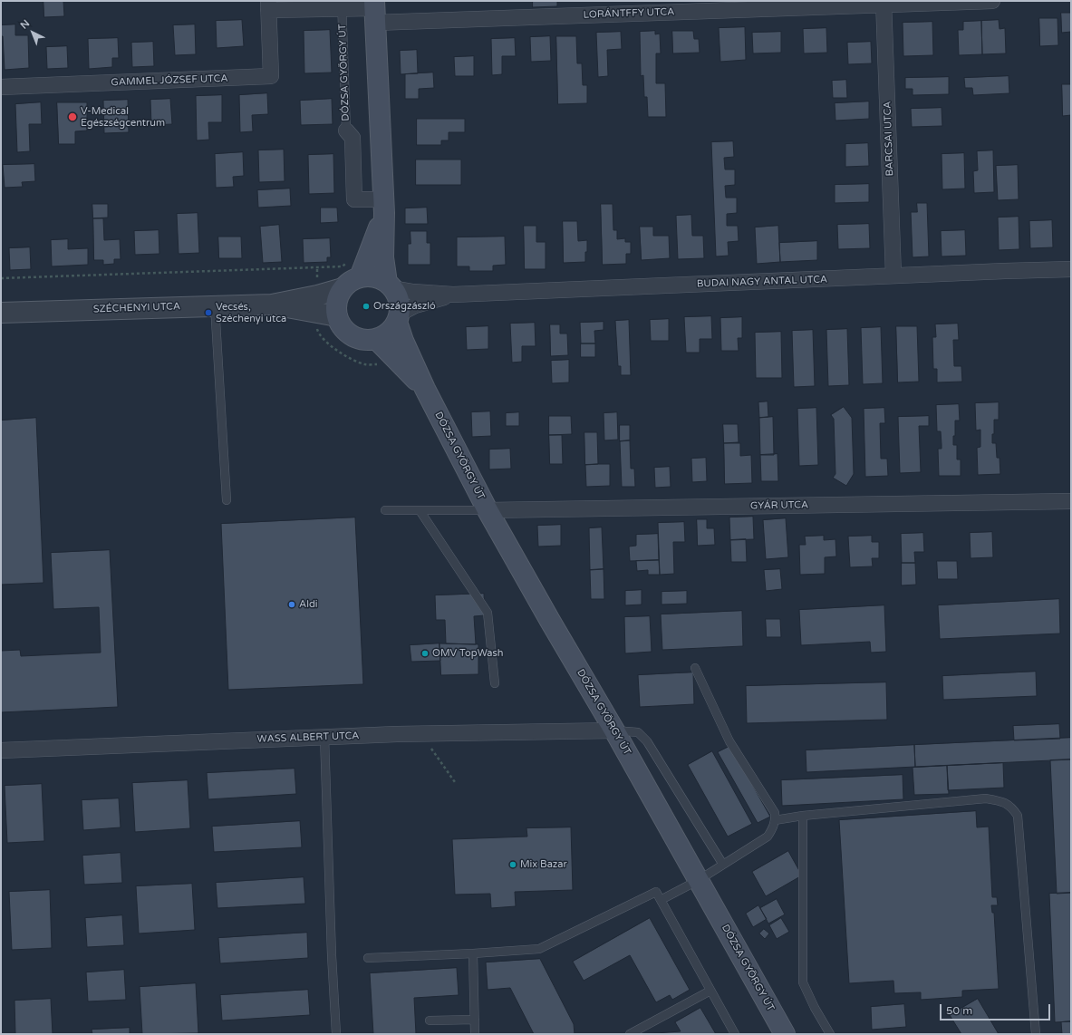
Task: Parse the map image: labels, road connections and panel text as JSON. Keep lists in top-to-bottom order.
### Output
{
  "streets": {
    "main road": ["DÓZSA GYÖRGY ÚT"],
    "street": [
      "LORÁNTFFY UTCA",
      "GAMMEL JÓZSEF UTCA",
      "BARCSAI UTCA",
      "BUDAI NAGY ANTAL UTCA",
      "SZÉCHENYI UTCA",
      "GYÁR UTCA",
      "WASS ALBERT UTCA"
    ]
  },
  "crossings": [
    ["LORÁNTFFY UTCA", "DÓZSA GYÖRGY ÚT"],
    ["LORÁNTFFY UTCA", "GAMMEL JÓZSEF UTCA"],
    ["LORÁNTFFY UTCA", "BARCSAI UTCA"],
    ["DÓZSA GYÖRGY ÚT", "BUDAI NAGY ANTAL UTCA"],
    ["DÓZSA GYÖRGY ÚT", "SZÉCHENYI UTCA"],
    ["DÓZSA GYÖRGY ÚT", "GYÁR UTCA"],
    ["DÓZSA GYÖRGY ÚT", "WASS ALBERT UTCA"],
    ["BARCSAI UTCA", "BUDAI NAGY ANTAL UTCA"],
    ["BUDAI NAGY ANTAL UTCA", "SZÉCHENYI UTCA"]
  ],
  "places": [
    "V-Medical Egészségcentrum",
    "Országzászló",
    "Vecsés, Széchenyi utca",
    "Aldi",
    "OMV TopWash",
    "Mix Bazar"
  ],
  "scale_bar": "50 m",
  "north": "top left"
}
